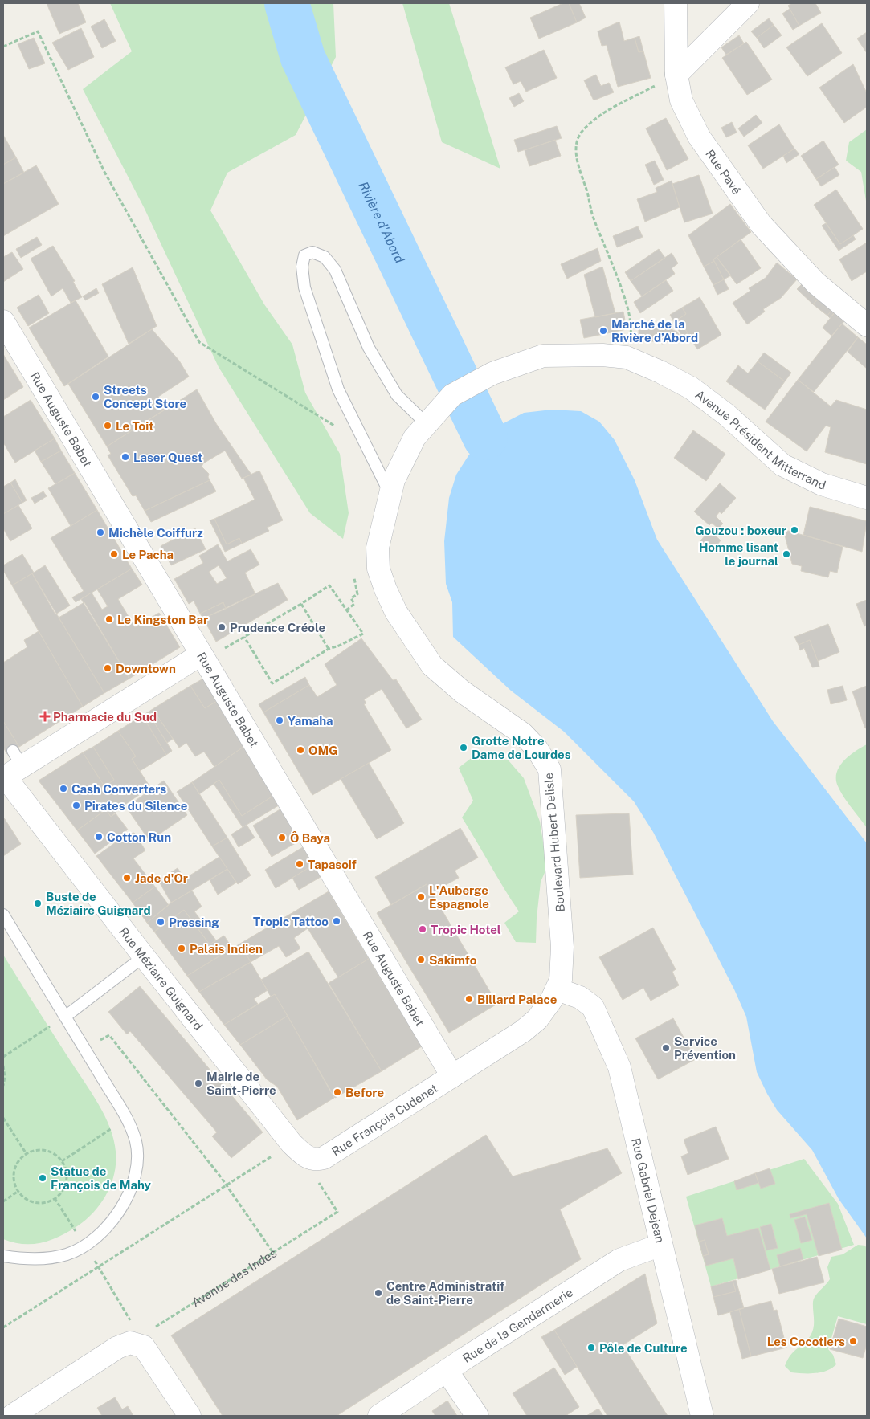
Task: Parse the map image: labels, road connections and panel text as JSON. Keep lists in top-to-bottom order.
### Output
{
  "streets": {
    "street": [
      "Rue Pavé",
      "Rue Auguste Babet",
      "Avenue Président Mitterrand",
      "Boulevard Hubert Delisle",
      "Rue Méziaire Guignard",
      "Rue François Cudenet",
      "Rue Gabriel Dejean",
      "Rue de la Gendarmerie"
    ],
    "path": ["Avenue des Indes"]
  },
  "crossings": [
    ["Rue Auguste Babet", "Boulevard Hubert Delisle"],
    ["Rue Auguste Babet", "Rue François Cudenet"],
    ["Avenue Président Mitterrand", "Boulevard Hubert Delisle"],
    ["Boulevard Hubert Delisle", "Rue François Cudenet"],
    ["Boulevard Hubert Delisle", "Rue Gabriel Dejean"],
    ["Rue Méziaire Guignard", "Rue François Cudenet"],
    ["Rue Méziaire Guignard", "Avenue des Indes"],
    ["Rue François Cudenet", "Avenue des Indes"],
    ["Rue Gabriel Dejean", "Rue de la Gendarmerie"]
  ],
  "water": ["Rivière d'Abord"],
  "places": {
    "other": [
      "Marché de la Rivière d’Abord",
      "Streets Concept Store",
      "Le Toit",
      "Laser Quest",
      "Gouzou : boxeur",
      "Michèle Coiffurz",
      "Le Pacha",
      "Homme lisant le journal",
      "Le Kingston Bar",
      "Prudence Créole",
      "Downtown",
      "Yamaha",
      "Grotte Notre Dame de Lourdes",
      "OMG",
      "Cash Converters",
      "Pirates du Silence",
      "Cotton Run",
      "Ô Baya",
      "Tapasoif",
      "Jade d'Or",
      "L'Auberge Espagnole",
      "Buste de Méziaire Guignard",
      "Tropic Tattoo",
      "Pressing",
      "Tropic Hotel",
      "Palais Indien",
      "Sakimfo",
      "Billard Palace",
      "Service Prévention",
      "Mairie de Saint-Pierre",
      "Before",
      "Statue de François de Mahy",
      "Centre Administratif de Saint-Pierre",
      "Les Cocotiers",
      "Pôle de Culture"
    ],
    "health": ["Pharmacie du Sud"]
  }
}
